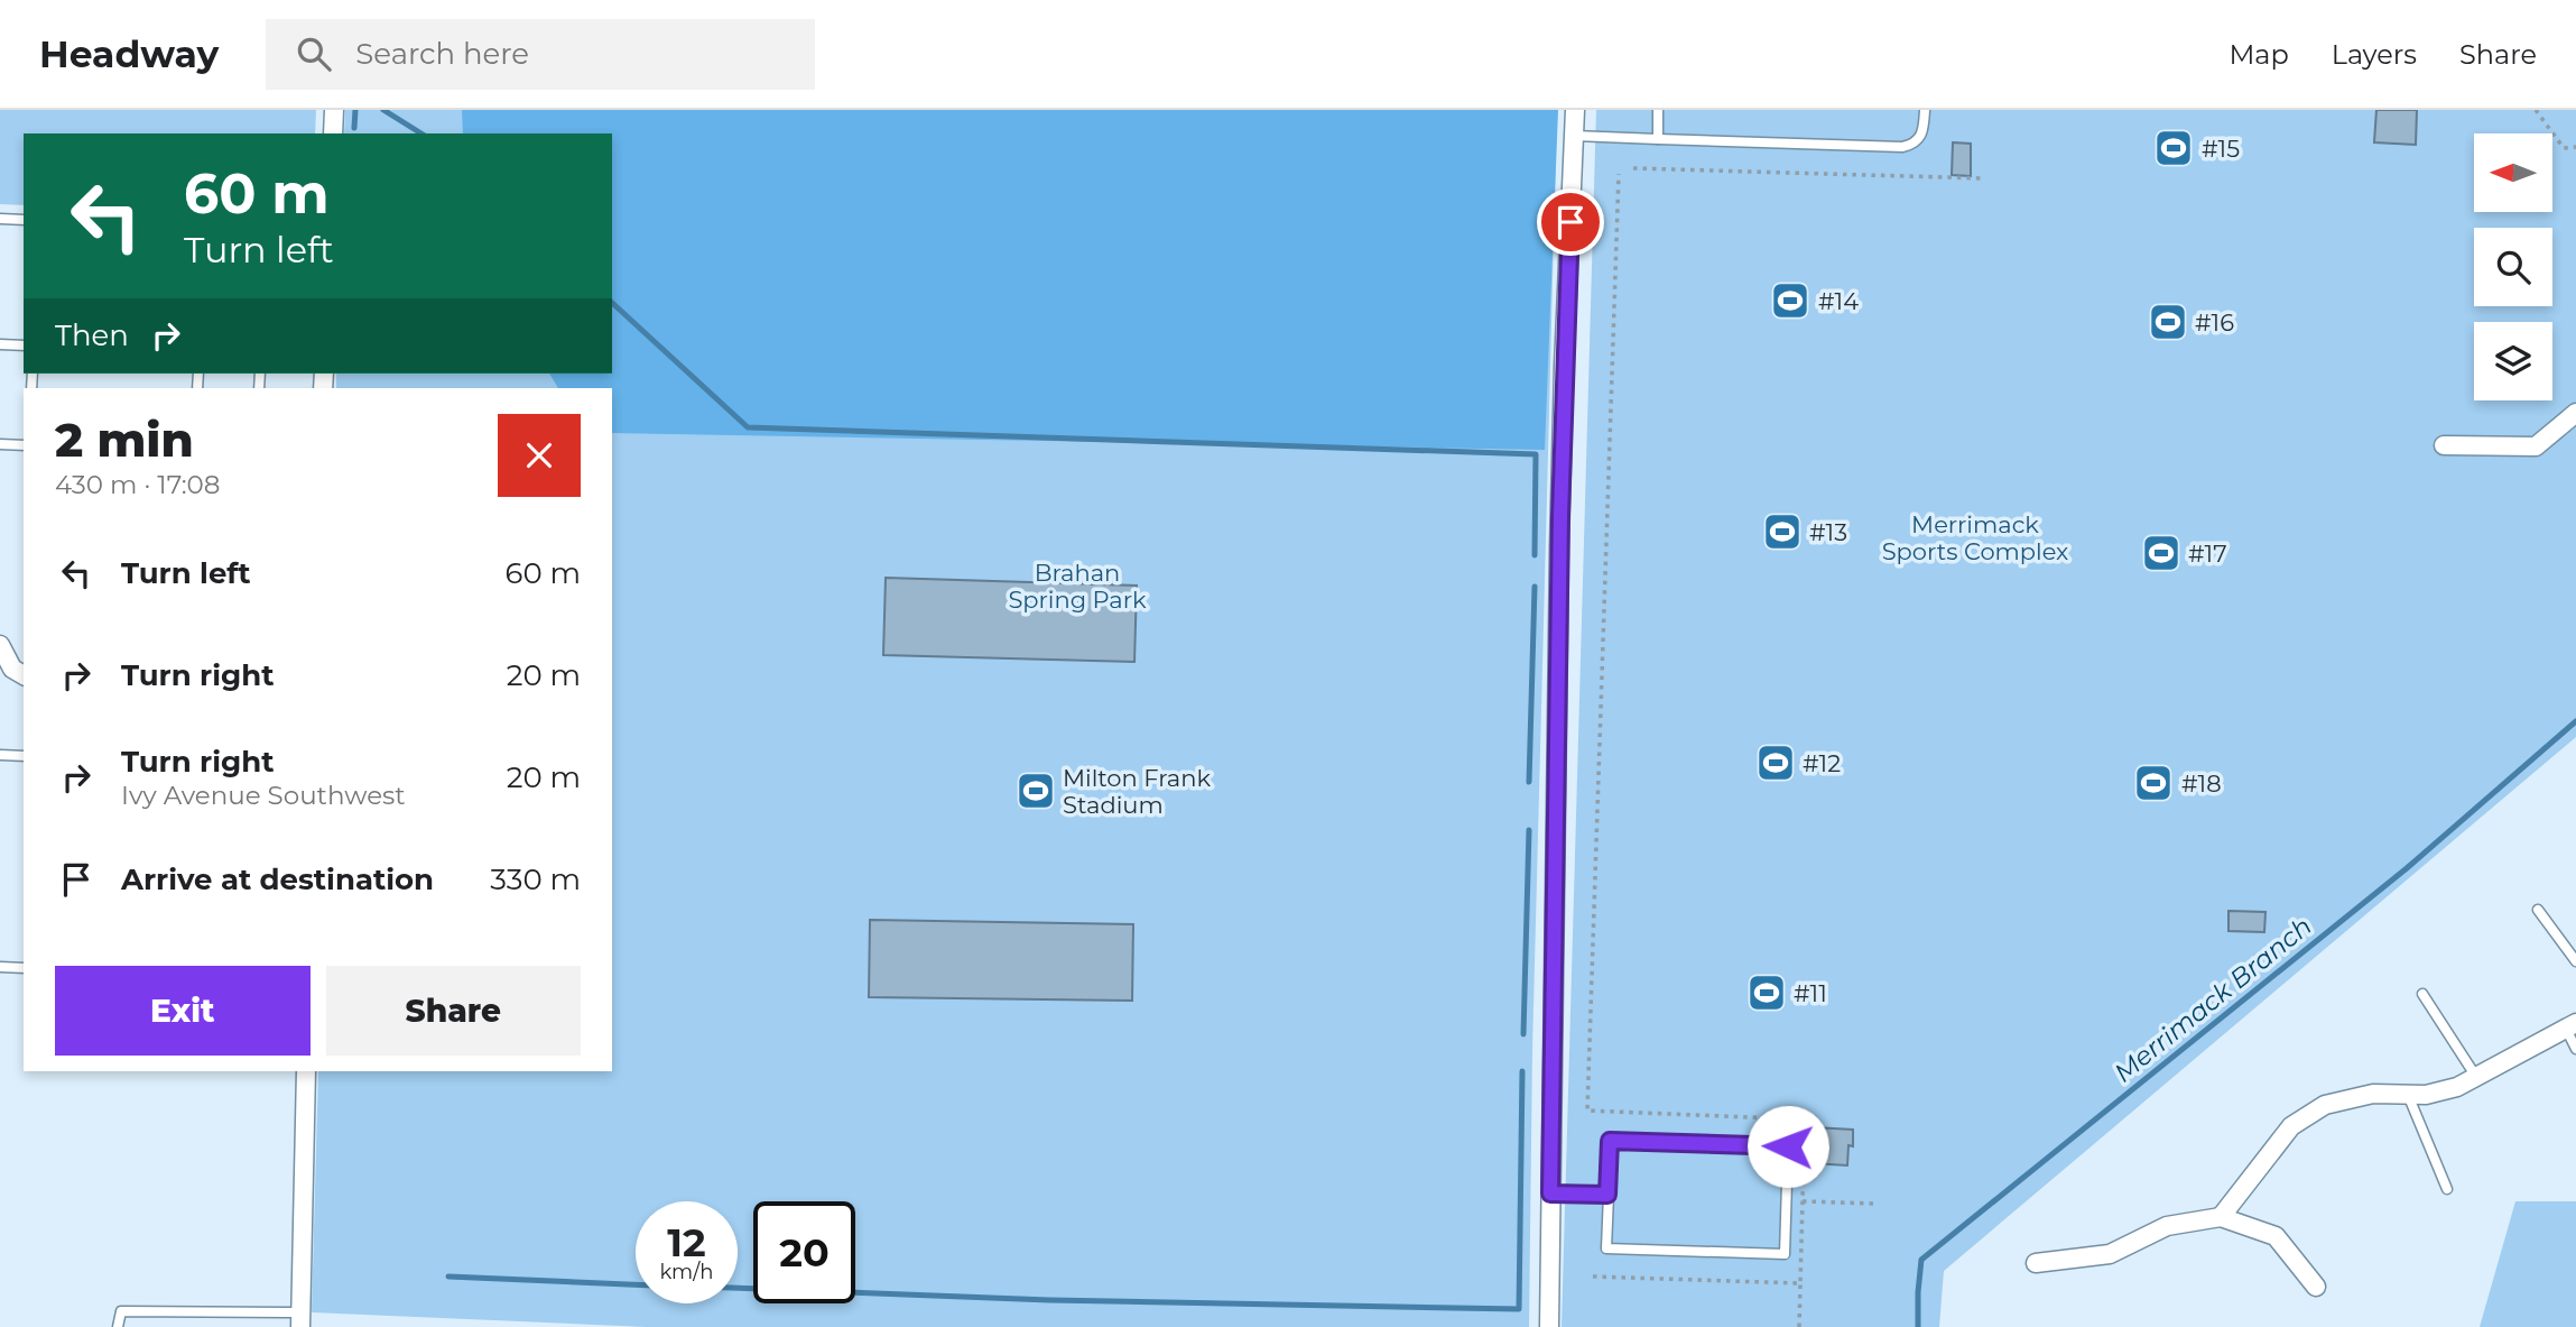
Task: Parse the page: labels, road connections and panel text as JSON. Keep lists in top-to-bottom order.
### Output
{
  "water": ["Merrimack Branch"],
  "parks": ["Merrimack Sports Complex", "Brahan Spring Park"],
  "places": {
    "sports": [
      "#15",
      "#14",
      "#16",
      "#13",
      "#17",
      "#12",
      "#18",
      "Milton Frank Stadium",
      "#11"
    ]
  },
  "north": "left",
  "page": {
    "header": "Headway",
    "search": "Search here",
    "nav": ["Map", "Layers", "Share"],
    "turn": ["60 m", "Turn left"],
    "then": "Then",
    "heading": ["2 min", "430 m · 17:08"],
    "list": [
      {
        "name": "Turn left",
        "value": "60 m"
      },
      {
        "name": "Turn right",
        "value": "20 m"
      },
      {
        "name": "Turn right",
        "note": "Ivy Avenue Southwest",
        "value": "20 m"
      },
      {
        "name": "Arrive at destination",
        "value": "330 m"
      }
    ],
    "buttons": ["Exit", "Share"],
    "speed": "12 km/h",
    "limit": "20"
  }
}
